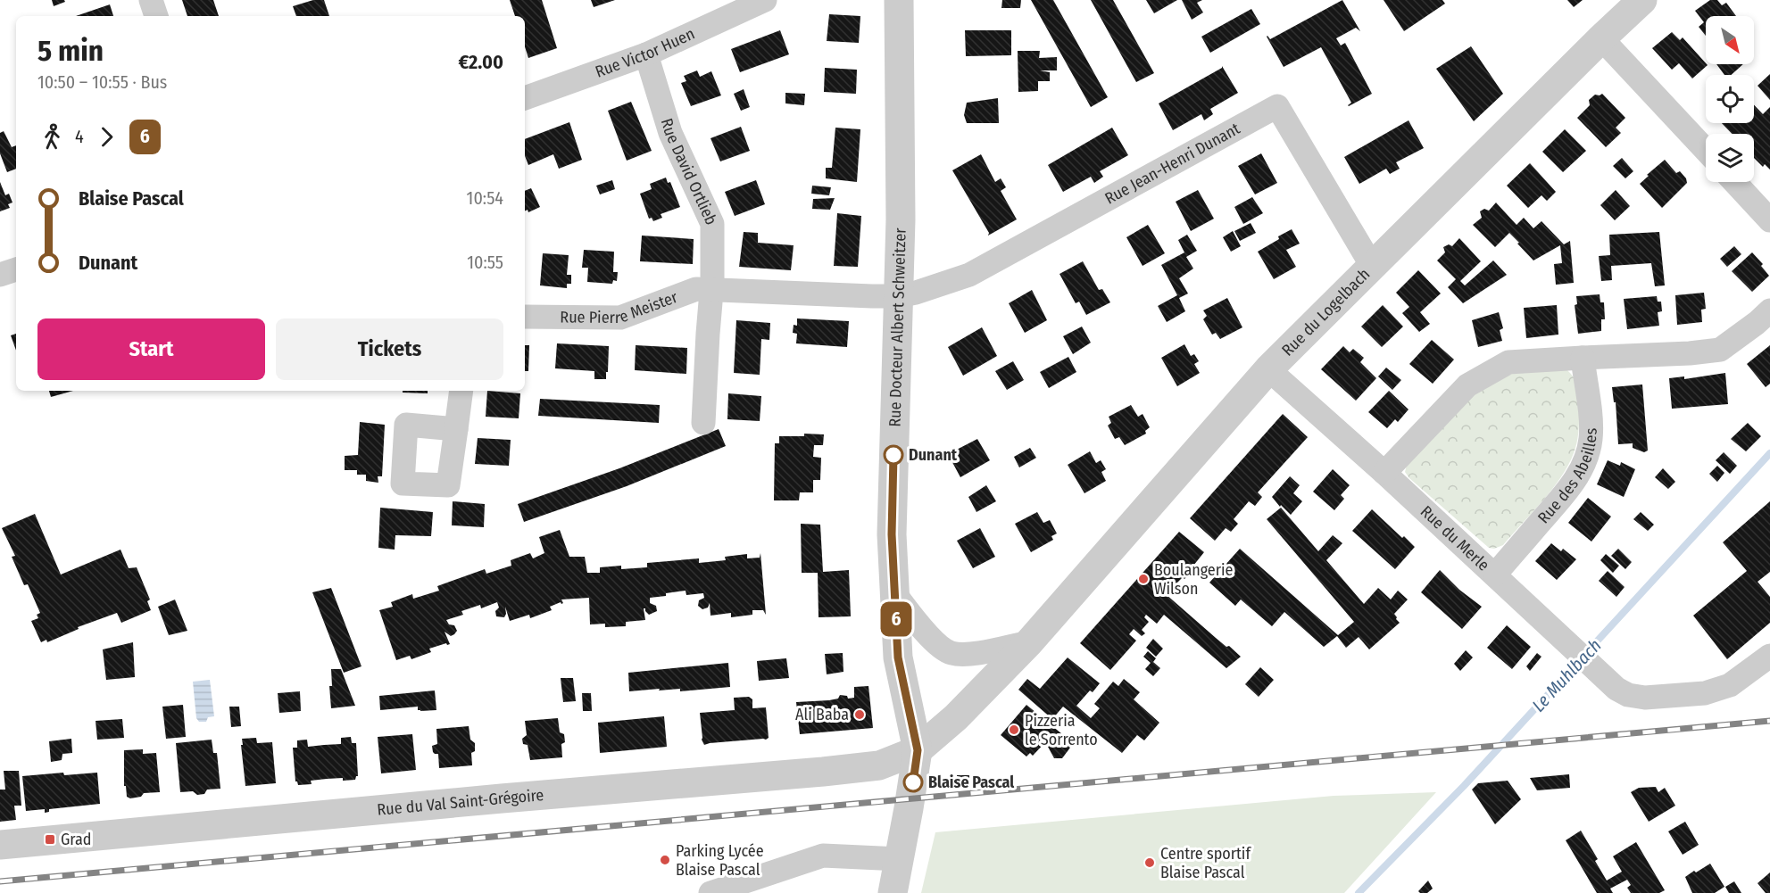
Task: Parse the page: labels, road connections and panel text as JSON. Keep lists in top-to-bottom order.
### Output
{
  "streets": {
    "street": [
      "Rue Victor Huen",
      "Rue Jean-Henri Dunant",
      "Rue David Ortlieb",
      "Rue Pierre Meister",
      "Rue du Logelbach",
      "Rue Docteur Albert Schweitzer",
      "Rue des Abeilles",
      "Rue du Merle",
      "Rue du Val Saint-Grégoire"
    ]
  },
  "crossings": [
    ["Rue Victor Huen", "Rue David Ortlieb"],
    ["Rue Jean-Henri Dunant", "Rue Pierre Meister"],
    ["Rue Jean-Henri Dunant", "Rue du Logelbach"],
    ["Rue Jean-Henri Dunant", "Rue Docteur Albert Schweitzer"],
    ["Rue David Ortlieb", "Rue Pierre Meister"],
    ["Rue Pierre Meister", "Rue Docteur Albert Schweitzer"],
    ["Rue du Logelbach", "Rue Docteur Albert Schweitzer"],
    ["Rue du Logelbach", "Rue du Merle"],
    ["Rue du Logelbach", "Rue du Val Saint-Grégoire"],
    ["Rue Docteur Albert Schweitzer", "Rue du Val Saint-Grégoire"],
    ["Rue des Abeilles", "Rue du Merle"]
  ],
  "water": ["Le Muhlbach"],
  "places": {
    "other": [
      "Dunant",
      "Boulangerie Wilson",
      "Ali Baba",
      "Pizzeria le Sorrento",
      "Blaise Pascal",
      "Parking Lycée Blaise Pascal",
      "Centre sportif Blaise Pascal"
    ],
    "transit": ["Grad"]
  },
  "lines": ["bus line 6"],
  "north": "bottom right",
  "page": {
    "on_map": "6",
    "heading": ["5 min", "10:50 – 10:55 · Bus", "€2.00"],
    "legs": ["4", "6"],
    "list": [
      {
        "name": "Blaise Pascal",
        "value": "10:54"
      },
      {
        "name": "Dunant",
        "value": "10:55"
      }
    ],
    "buttons": ["Start", "Tickets"]
  }
}
